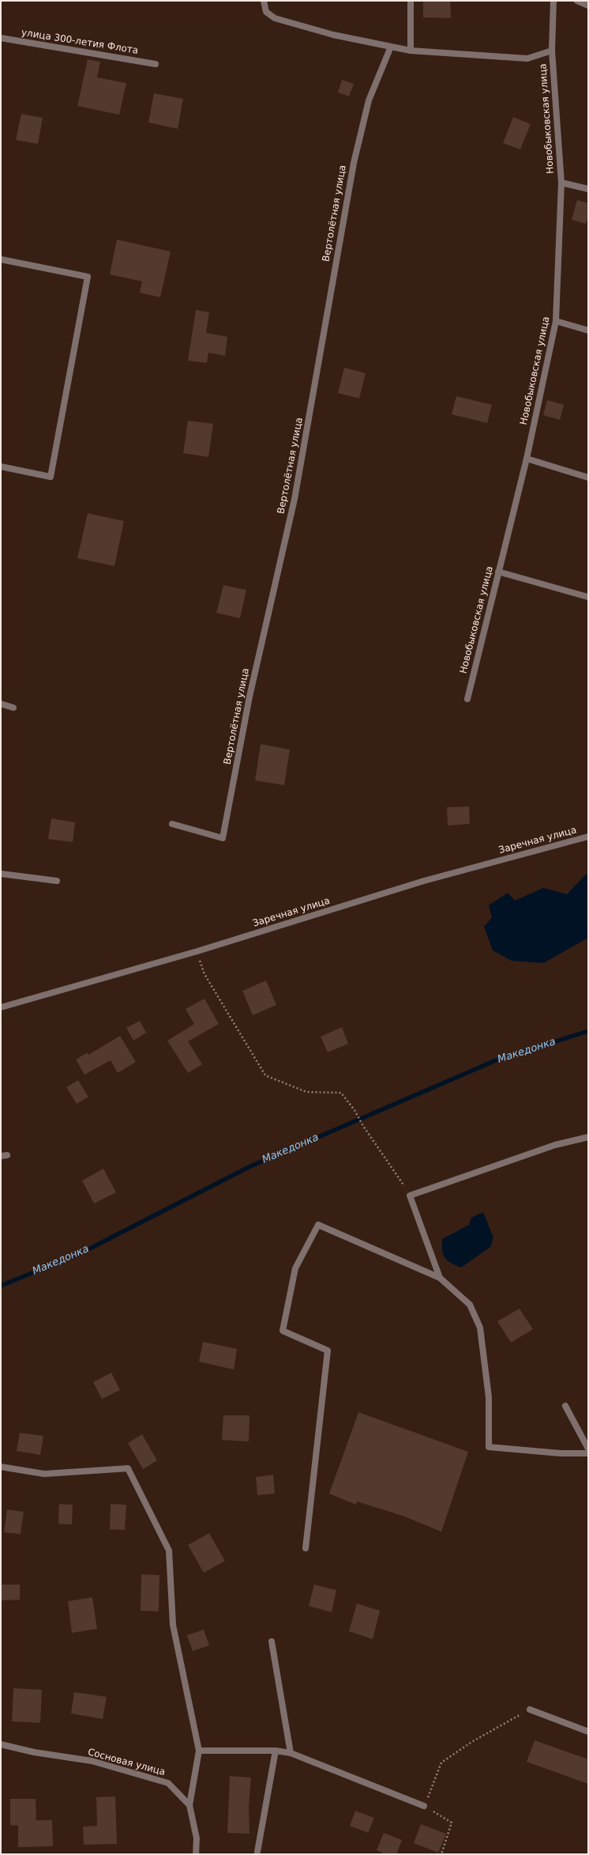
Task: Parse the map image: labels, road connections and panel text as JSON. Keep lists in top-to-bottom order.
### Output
{
  "streets": {
    "street": [
      "улица 300-летия Флота",
      "Новобыковская улица",
      "Вертолётная улица",
      "Заречная улица",
      "Сосновая улица"
    ]
  },
  "water": ["Македонка"]
}
